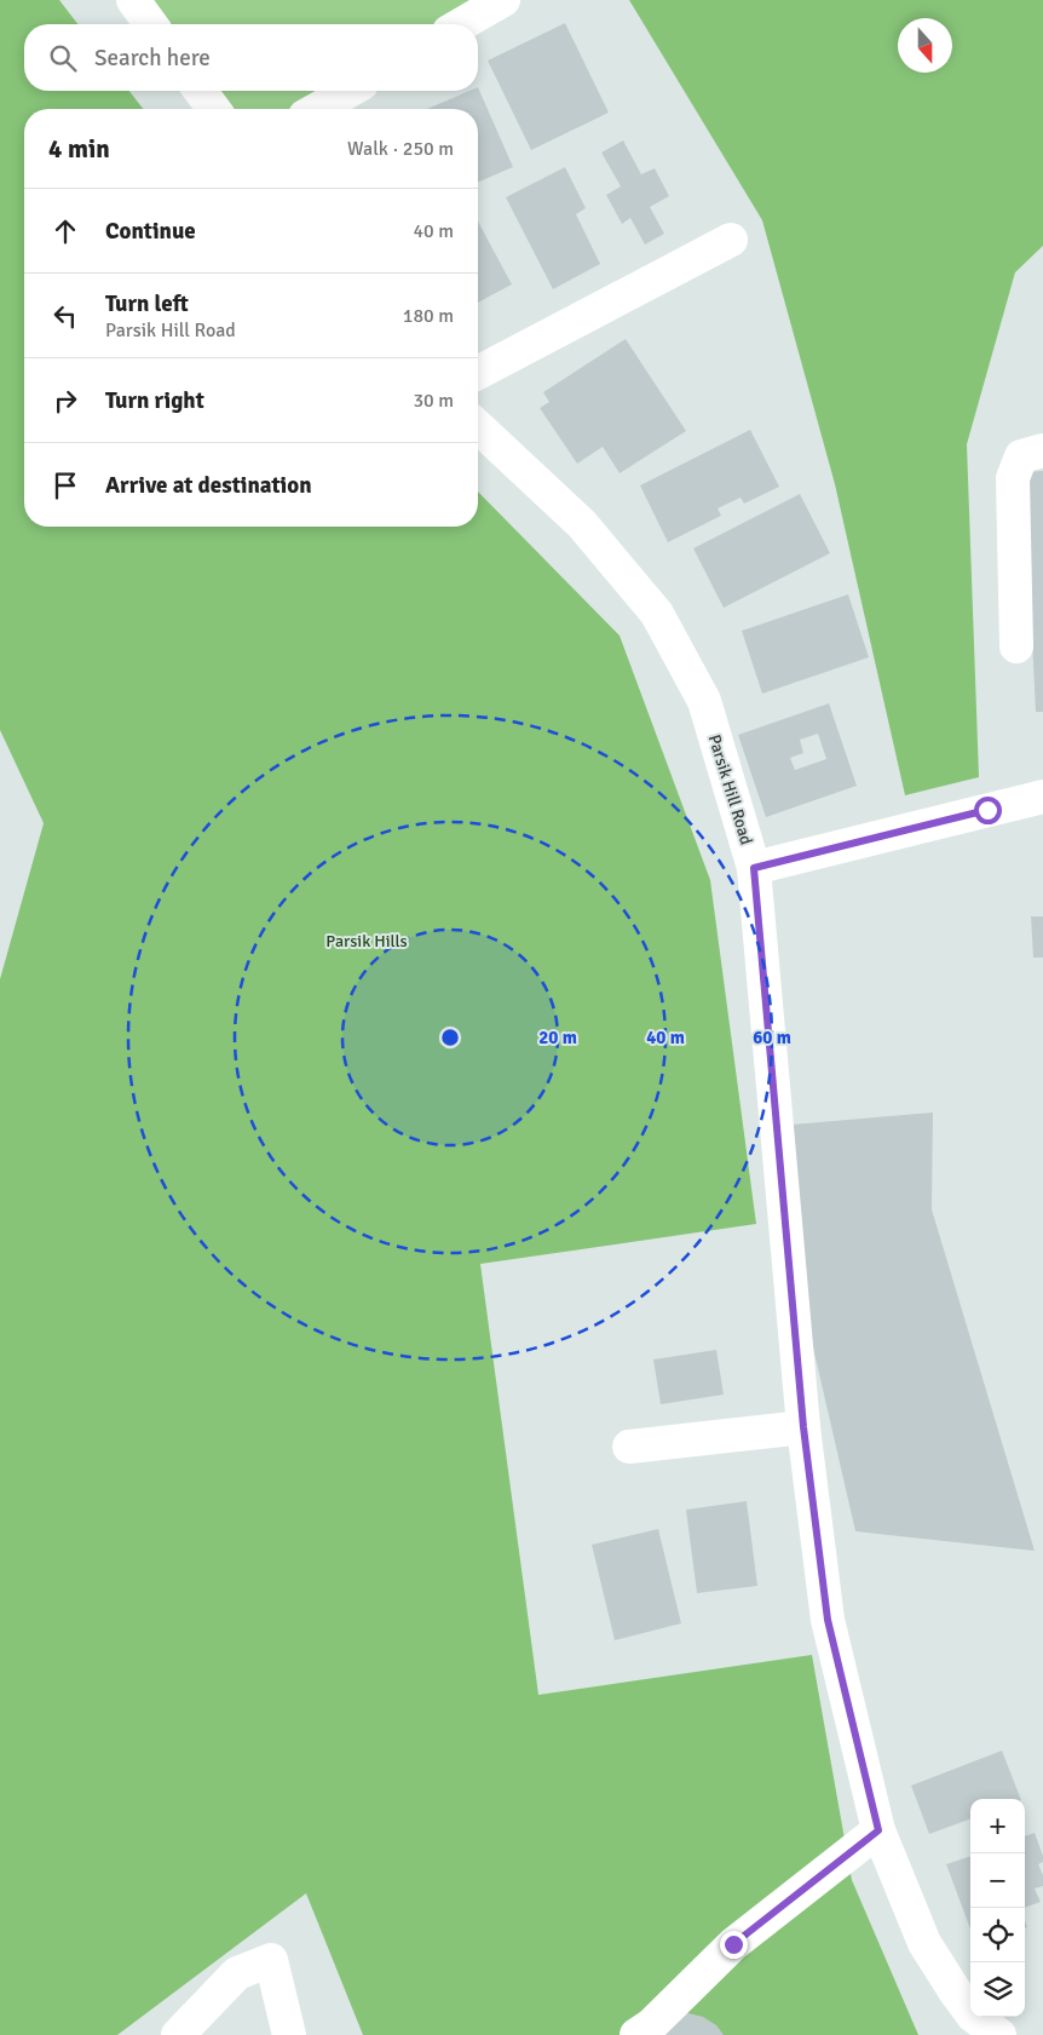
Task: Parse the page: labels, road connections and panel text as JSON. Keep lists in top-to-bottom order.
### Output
{
  "streets": {
    "street": ["Parsik Hill Road"]
  },
  "parks": ["Parsik Hills"],
  "north": "bottom",
  "page": {
    "search": "Search here",
    "heading": ["4 min", "Walk · 250 m"],
    "list": [
      ["Continue", "40 m"],
      ["Turn left", "Parsik Hill Road", "180 m"],
      ["Turn right", "30 m"],
      "Arrive at destination"
    ],
    "map_buttons": ["+", "−"]
  },
  "rings": ["20 m", "40 m", "60 m"]
}
